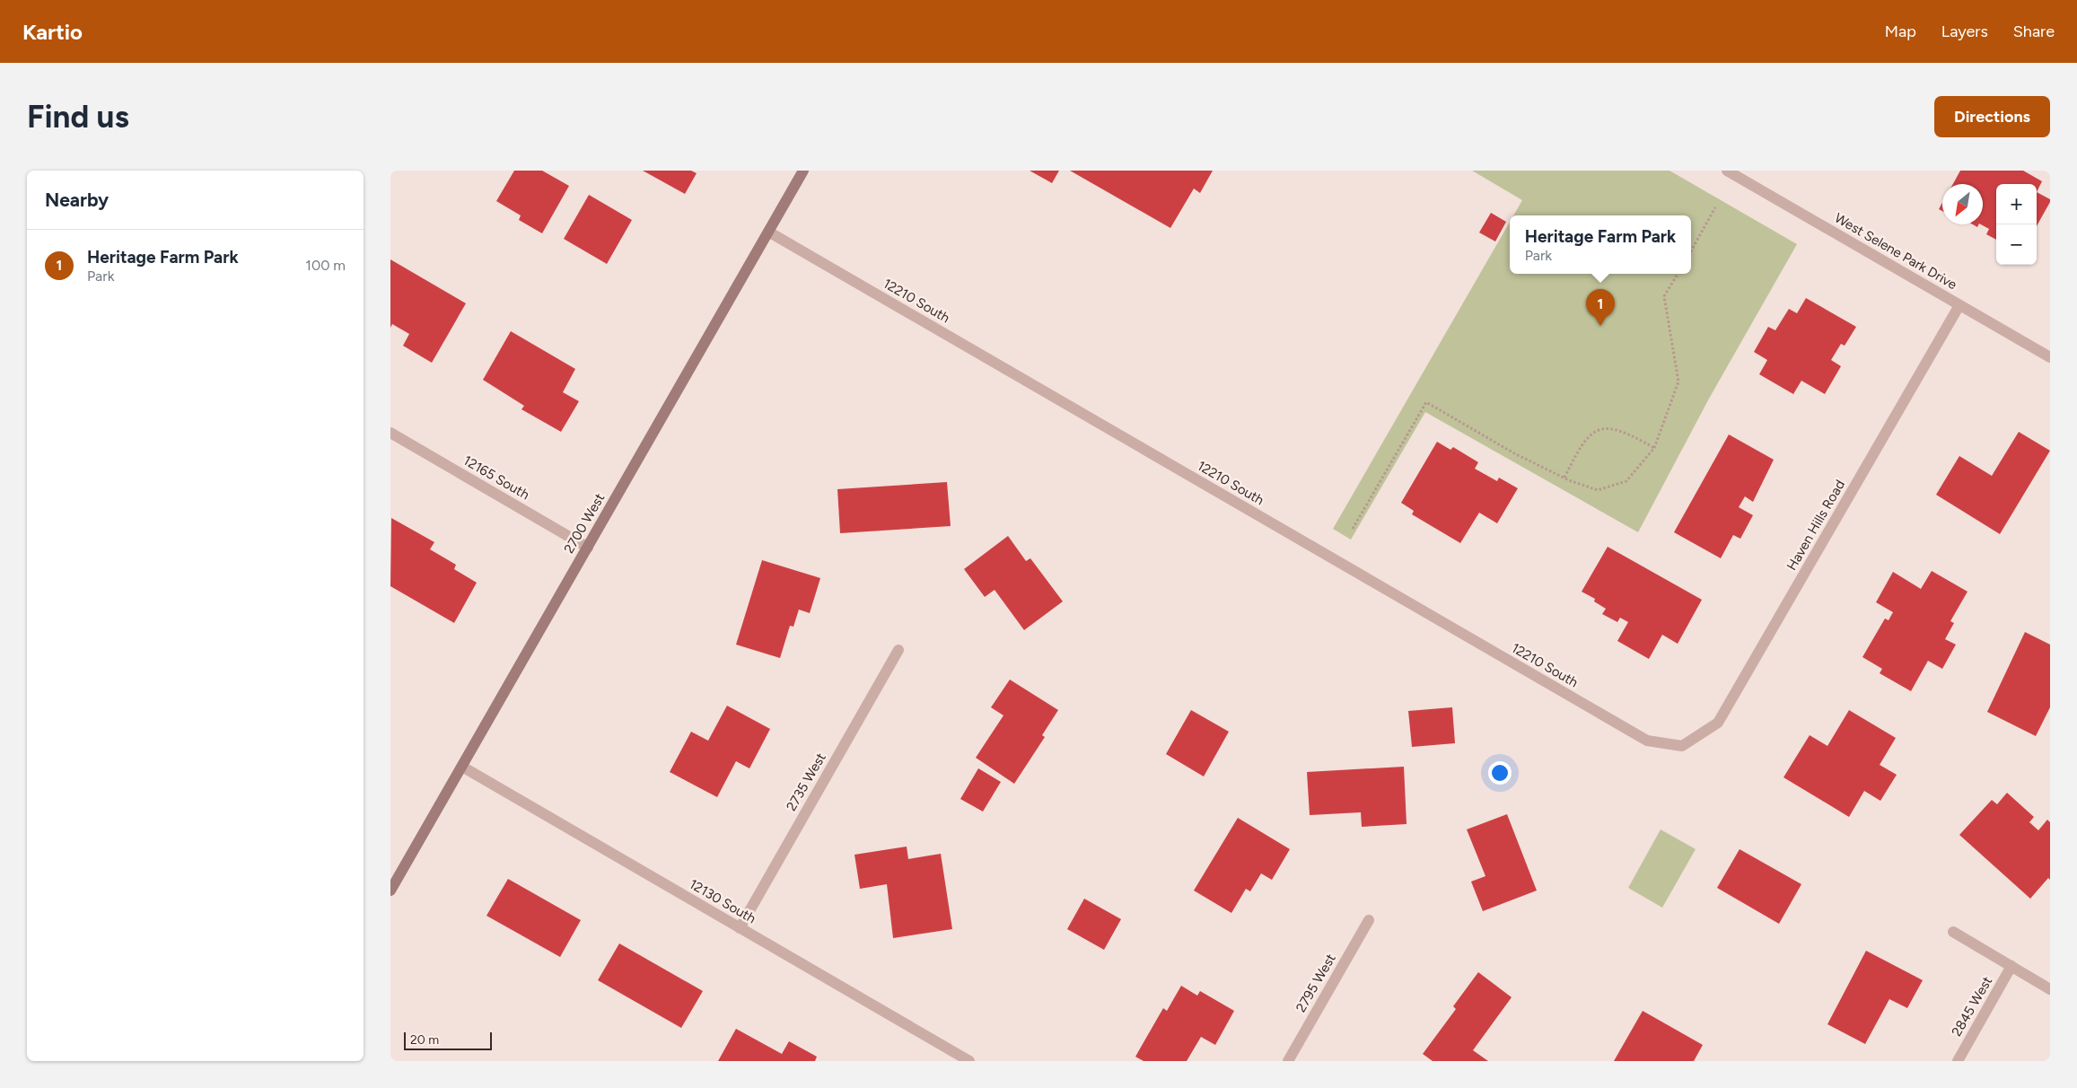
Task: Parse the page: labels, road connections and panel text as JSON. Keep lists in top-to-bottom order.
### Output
{
  "streets": {
    "main road": ["2700 West"],
    "street": [
      "West Selene Park Drive",
      "12210 South",
      "12165 South",
      "Haven Hills Road",
      "2735 West",
      "12130 South",
      "2795 West",
      "2845 West"
    ]
  },
  "crossings": [
    ["West Selene Park Drive", "Haven Hills Road"],
    ["12210 South", "2700 West"],
    ["12210 South", "Haven Hills Road"],
    ["12165 South", "2700 West"],
    ["2700 West", "12130 South"],
    ["2735 West", "12130 South"]
  ],
  "scale_bar": "20 m",
  "north": "bottom left",
  "page": {
    "header": "Kartio",
    "nav": ["Map", "Layers", "Share"],
    "buttons": "Directions",
    "title": "Find us",
    "heading": "Nearby",
    "map_buttons": ["+", "−"],
    "popup": ["Heritage Farm Park", "Park"],
    "list": [
      {
        "mark": "1",
        "name": "Heritage Farm Park",
        "note": "Park",
        "value": "100 m"
      }
    ],
    "pins": "1",
    "scale": "20 m"
  }
}
